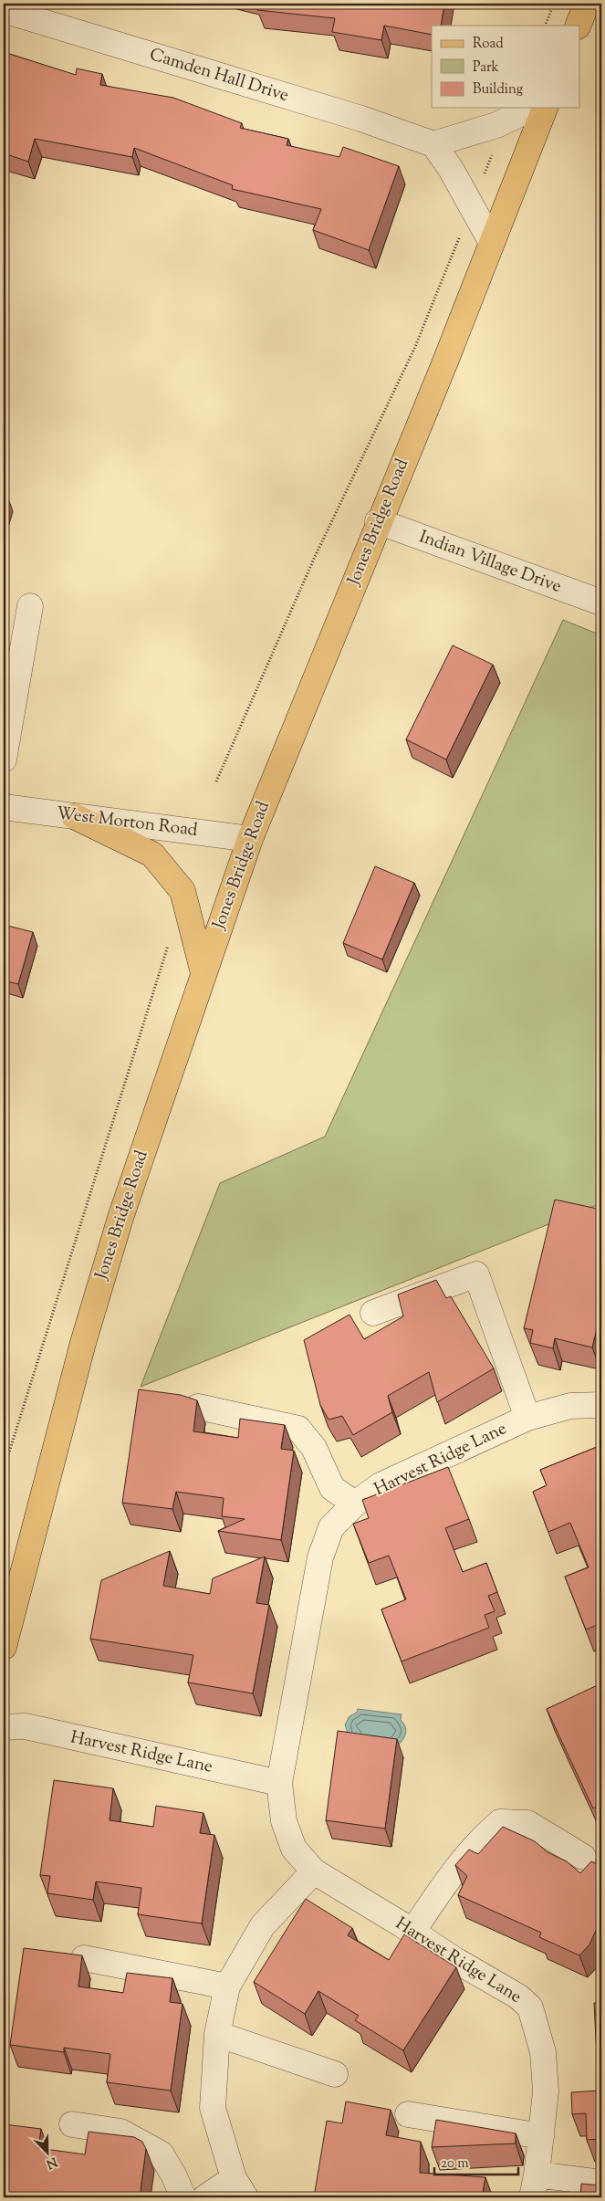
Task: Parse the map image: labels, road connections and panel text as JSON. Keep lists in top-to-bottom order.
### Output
{
  "streets": {
    "main road": ["Jones Bridge Road"],
    "street": [
      "Camden Hall Drive",
      "Indian Village Drive",
      "West Morton Road",
      "Harvest Ridge Lane"
    ]
  },
  "crossings": [
    ["Jones Bridge Road", "Indian Village Drive"],
    ["Jones Bridge Road", "West Morton Road"]
  ],
  "legend": ["Road", "Park", "Building"],
  "scale_bar": "20 m",
  "north": "bottom right"
}
